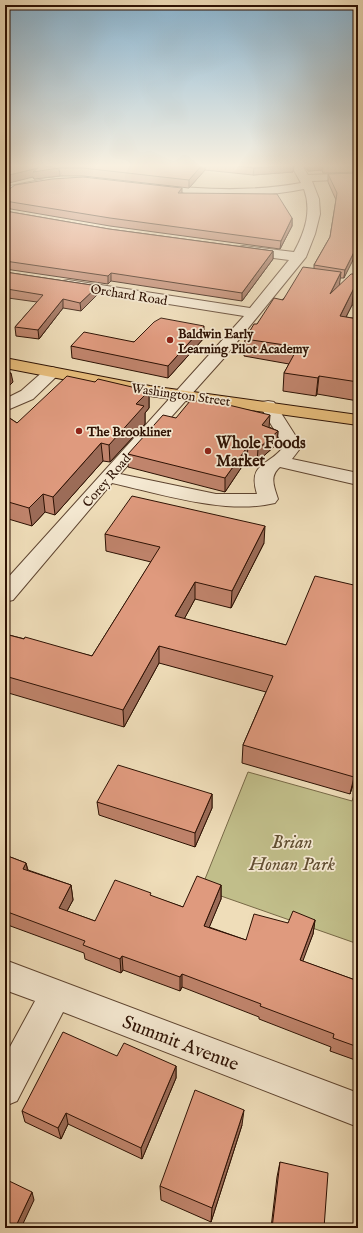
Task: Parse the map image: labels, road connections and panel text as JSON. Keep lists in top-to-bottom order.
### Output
{
  "streets": {
    "main road": ["Washington Street"],
    "street": ["Orchard Road", "Corey Road", "Summit Avenue"]
  },
  "crossings": [
    ["Orchard Road", "Corey Road"],
    ["Washington Street", "Corey Road"]
  ],
  "parks": ["Brian Honan Park"],
  "places": ["Baldwin Early Learning Pilot Academy", "The Brookliner", "Whole Foods Market"]
}
